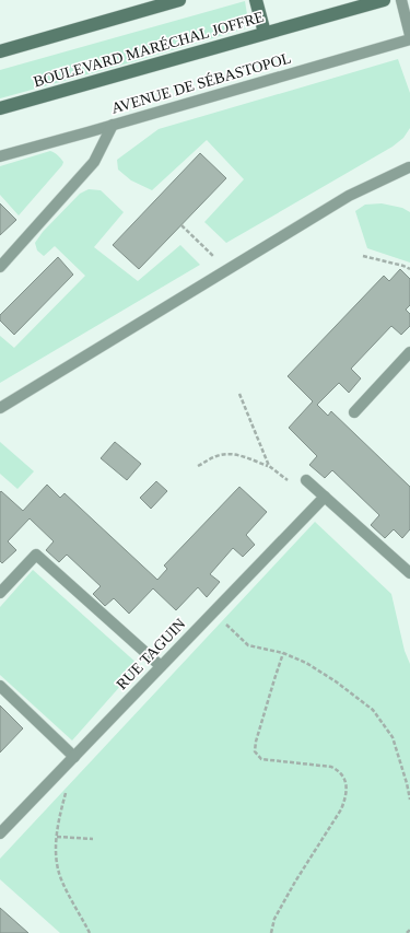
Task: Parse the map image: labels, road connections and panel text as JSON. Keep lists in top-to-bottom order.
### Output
{
  "streets": {
    "main road": ["BOULEVARD MARÉCHAL JOFFRE"],
    "lane": ["AVENUE DE SÉBASTOPOL", "RUE TAGUIN"]
  }
}
